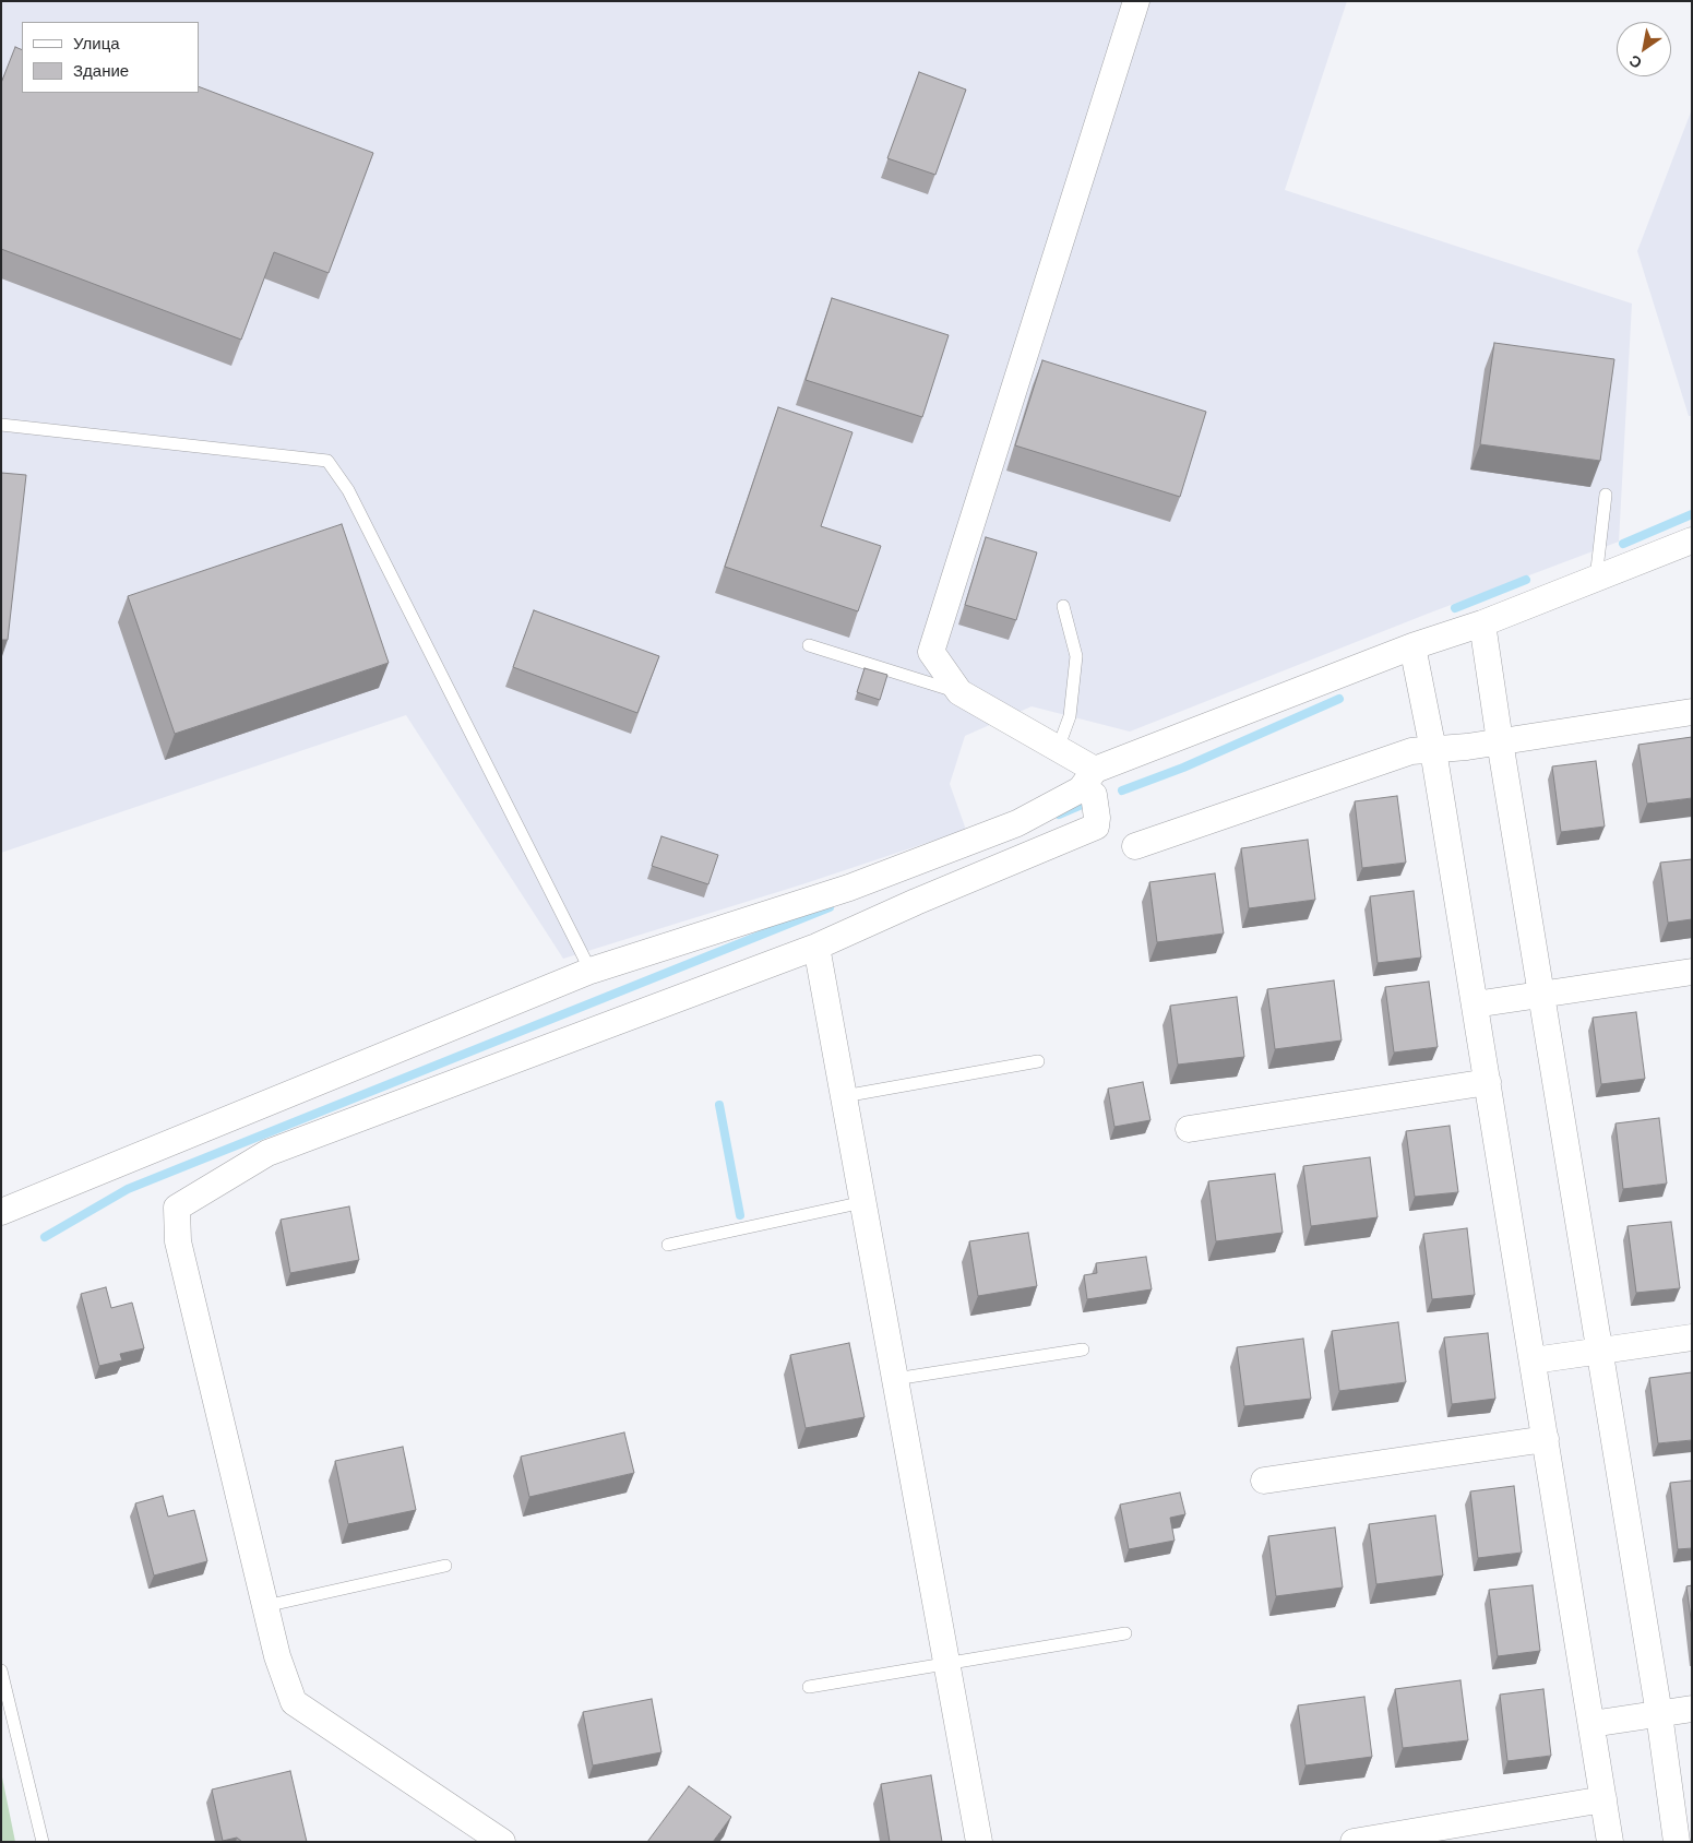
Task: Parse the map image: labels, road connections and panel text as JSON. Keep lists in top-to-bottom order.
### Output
{
  "legend": ["Улица", "Здание"],
  "north": "bottom left"
}
